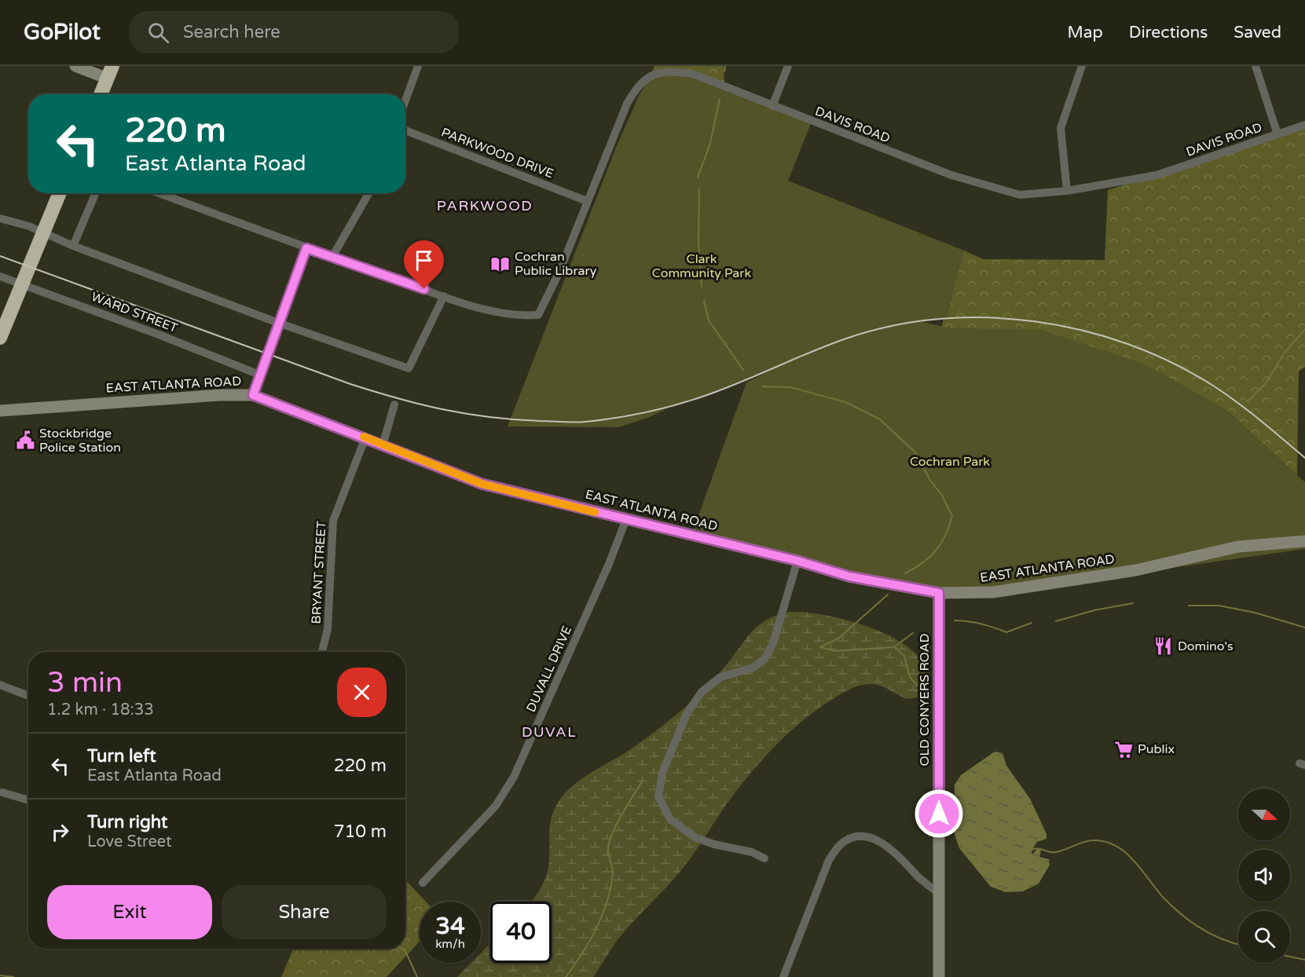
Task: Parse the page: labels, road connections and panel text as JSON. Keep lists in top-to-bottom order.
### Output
{
  "streets": {
    "street": [
      "DAVIS ROAD",
      "PARKWOOD DRIVE",
      "WARD STREET",
      "EAST ATLANTA ROAD",
      "BRYANT STREET",
      "DUVALL DRIVE",
      "OLD CONYERS ROAD"
    ]
  },
  "crossings": [
    ["DAVIS ROAD", "PARKWOOD DRIVE"],
    ["EAST ATLANTA ROAD", "BRYANT STREET"],
    ["EAST ATLANTA ROAD", "DUVALL DRIVE"],
    ["EAST ATLANTA ROAD", "OLD CONYERS ROAD"]
  ],
  "districts": ["PARKWOOD", "DUVAL"],
  "parks": ["Clark Community Park", "Cochran Park"],
  "places": {
    "library": ["Cochran Public Library"],
    "public building": ["Stockbridge Police Station"],
    "restaurant": ["Domino's"],
    "supermarket": ["Publix"]
  },
  "north": "right",
  "page": {
    "header": "GoPilot",
    "search": "Search here",
    "nav": ["Map", "Directions", "Saved"],
    "turn": ["220 m", "East Atlanta Road"],
    "heading": ["3 min", "1.2 km · 18:33"],
    "list": [
      {
        "name": "Turn left",
        "note": "East Atlanta Road",
        "value": "220 m"
      },
      {
        "name": "Turn right",
        "note": "Love Street",
        "value": "710 m"
      }
    ],
    "buttons": ["Exit", "Share"],
    "speed": "34 km/h",
    "limit": "40"
  }
}
